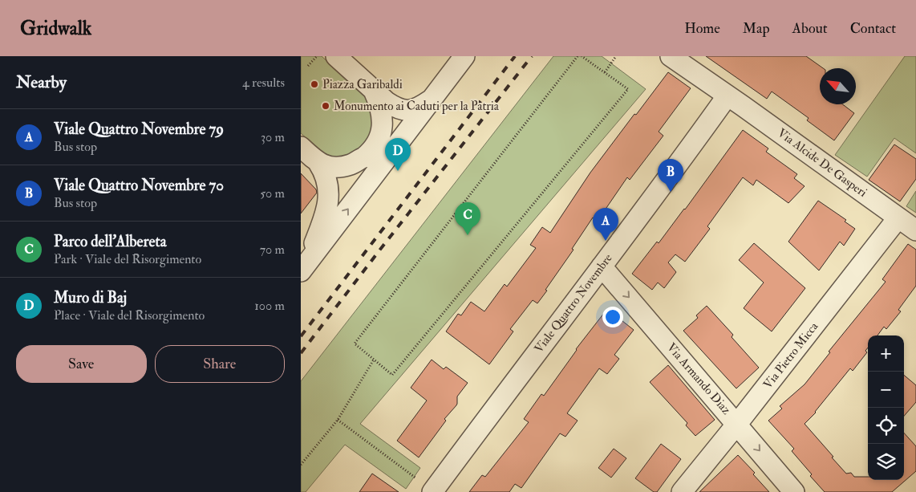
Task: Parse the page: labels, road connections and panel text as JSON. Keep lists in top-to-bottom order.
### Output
{
  "streets": {
    "street": [
      "Via Alcide De Gasperi",
      "Viale Quattro Novembre",
      "Via Pietro Micca",
      "Via Armando Diaz"
    ]
  },
  "crossings": [
    ["Via Alcide De Gasperi", "Viale Quattro Novembre"],
    ["Via Alcide De Gasperi", "Via Pietro Micca"],
    ["Viale Quattro Novembre", "Via Armando Diaz"],
    ["Via Pietro Micca", "Via Armando Diaz"]
  ],
  "one_way": ["Via Armando Diaz"],
  "places": ["Piazza Garibaldi", "Monumento ai Caduti per la Patria"],
  "north": "top left",
  "page": {
    "header": "Gridwalk",
    "nav": [
      "Home",
      "Map",
      "About",
      "Contact"
    ],
    "heading": ["Nearby", "4 results"],
    "list": [
      {
        "mark": "A",
        "name": "Viale Quattro Novembre 79",
        "note": "Bus stop",
        "value": "30 m"
      },
      {
        "mark": "B",
        "name": "Viale Quattro Novembre 70",
        "note": "Bus stop",
        "value": "50 m"
      },
      {
        "mark": "C",
        "name": "Parco dell'Albereta",
        "note": "Park · Viale del Risorgimento",
        "value": "70 m"
      },
      {
        "mark": "D",
        "name": "Muro di Baj",
        "note": "Place · Viale del Risorgimento",
        "value": "100 m"
      }
    ],
    "pins": [
      "D",
      "B",
      "C",
      "A"
    ],
    "buttons": ["Save", "Share"],
    "map_buttons": ["+", "−"]
  }
}
